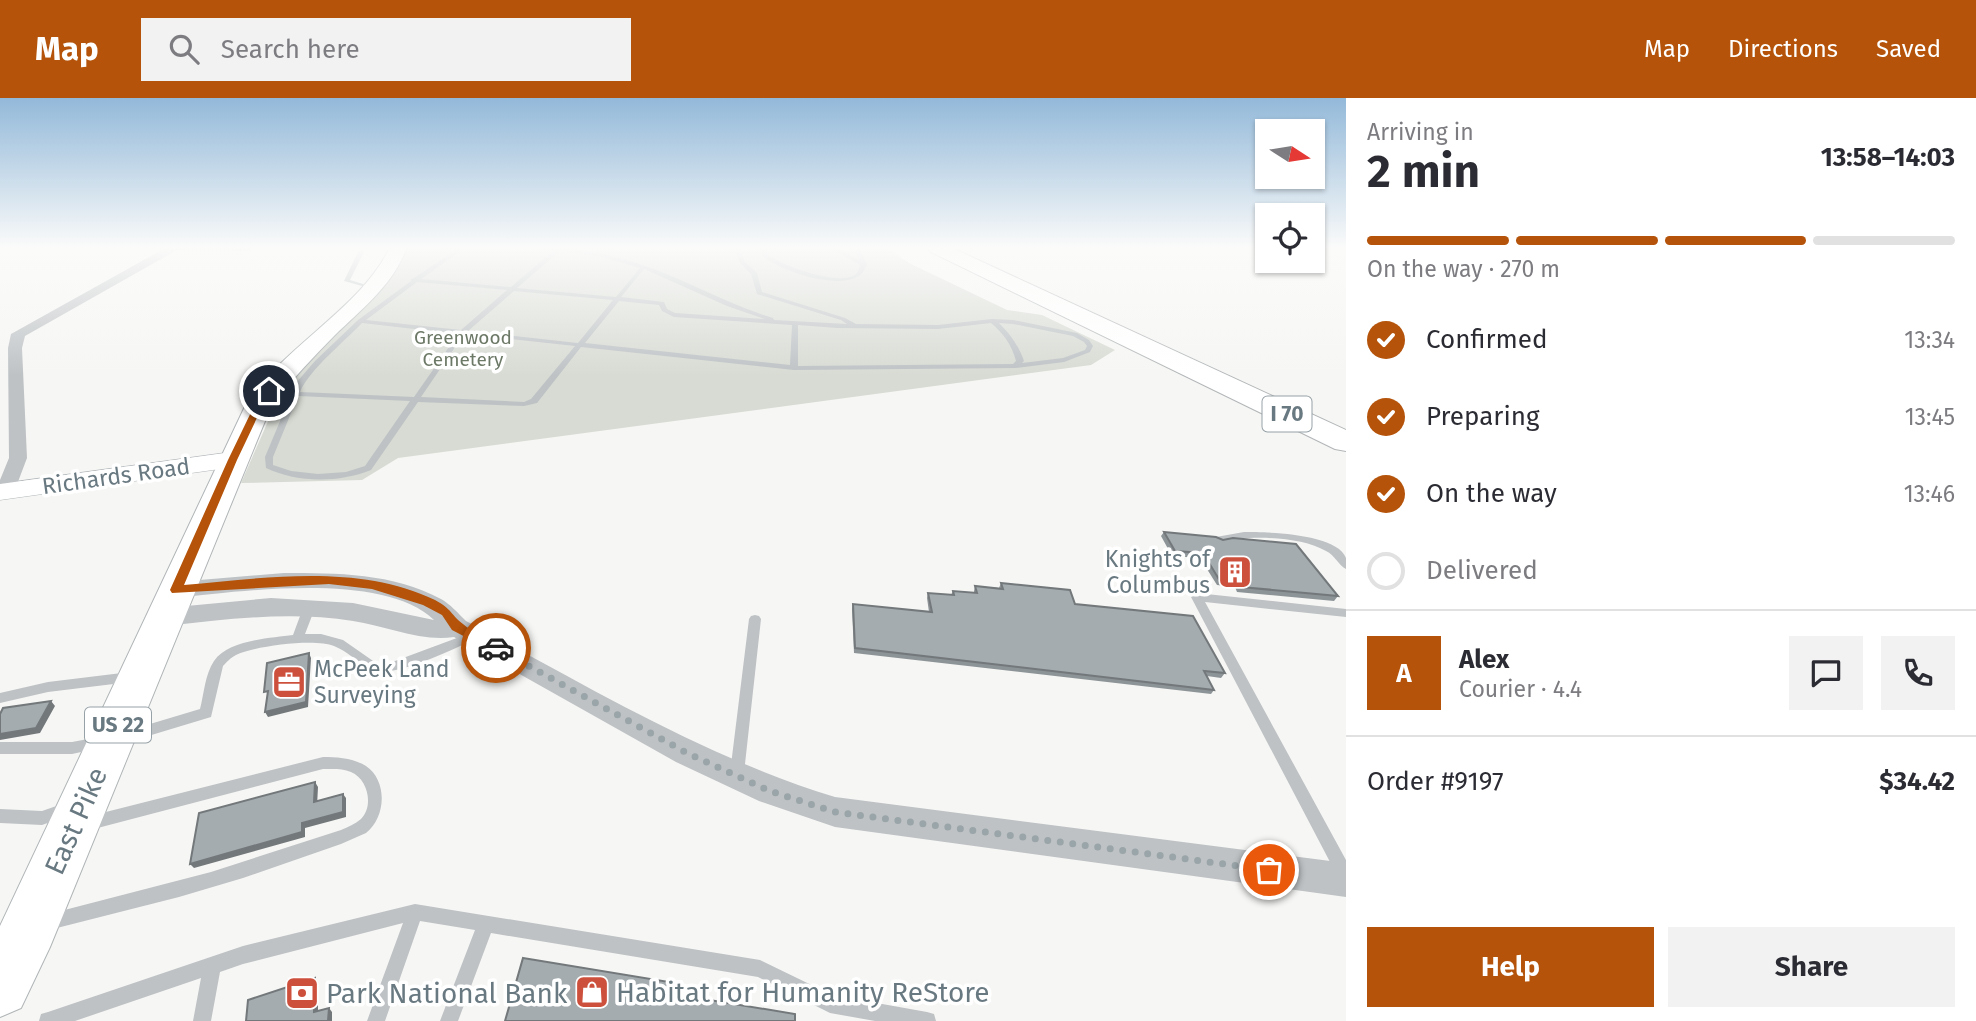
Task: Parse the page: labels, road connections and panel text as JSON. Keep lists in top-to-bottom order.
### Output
{
  "streets": {
    "highway": ["I 70"],
    "main road": ["US 22", "East Pike"],
    "street": ["Richards Road"]
  },
  "crossings": [
    ["Richards Road", "US 22"],
    ["Richards Road", "East Pike"],
    ["US 22", "East Pike"]
  ],
  "parks": ["Greenwood Cemetery"],
  "places": {
    "building": ["Knights of Columbus"],
    "office": ["McPeek Land Surveying"],
    "shop": ["Habitat for Humanity ReStore"],
    "bank": ["Park National Bank"]
  },
  "north": "right",
  "page": {
    "header": "Map",
    "search": "Search here",
    "nav": ["Map", "Directions", "Saved"],
    "heading": ["2 min", "Arriving in", "13:58–14:03"],
    "panel": [
      "Alex",
      "Courier · 4.4",
      "Order #9197",
      "$34.42"
    ],
    "bar": "On the way · 270 m",
    "list": [
      ["Confirmed", "13:34"],
      ["Preparing", "13:45"],
      ["On the way", "13:46"],
      "Delivered"
    ],
    "round": "A",
    "buttons": ["Help", "Share"]
  }
}
